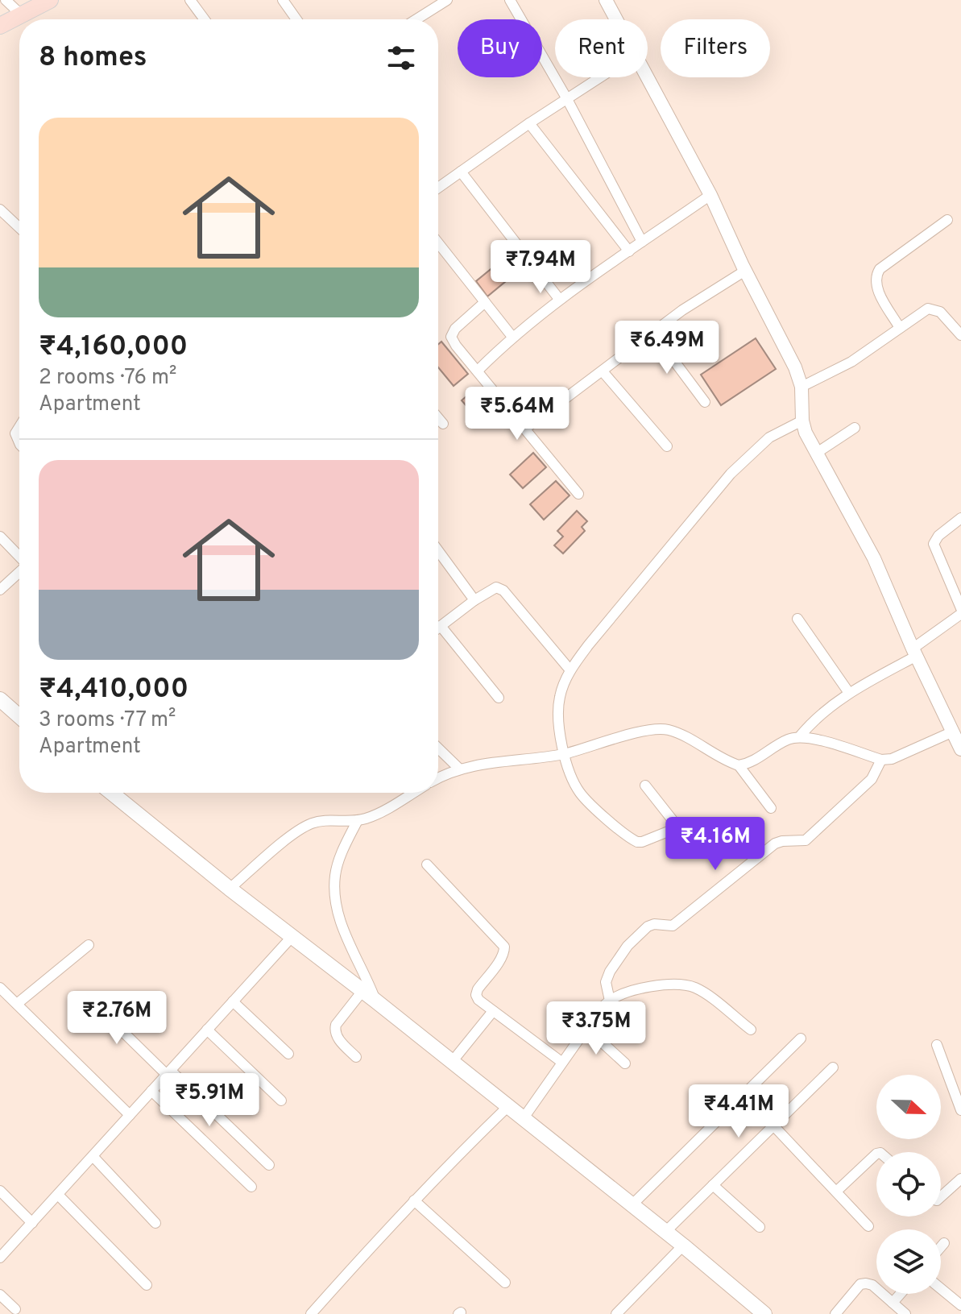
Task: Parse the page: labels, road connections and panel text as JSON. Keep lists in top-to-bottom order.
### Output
{
  "north": "right",
  "page": {
    "chip": ["Buy", "Rent", "Filters"],
    "heading": "8 homes",
    "list": [
      {
        "name": "₹4,160,000",
        "note": "2 rooms · 76 m² · Apartment"
      },
      {
        "name": "₹4,410,000",
        "note": "3 rooms · 77 m² · Apartment"
      }
    ],
    "price": [
      "₹7.94M",
      "₹6.49M",
      "₹5.64M",
      "₹4.16M",
      "₹2.76M",
      "₹3.75M",
      "₹5.91M",
      "₹4.41M"
    ]
  }
}
